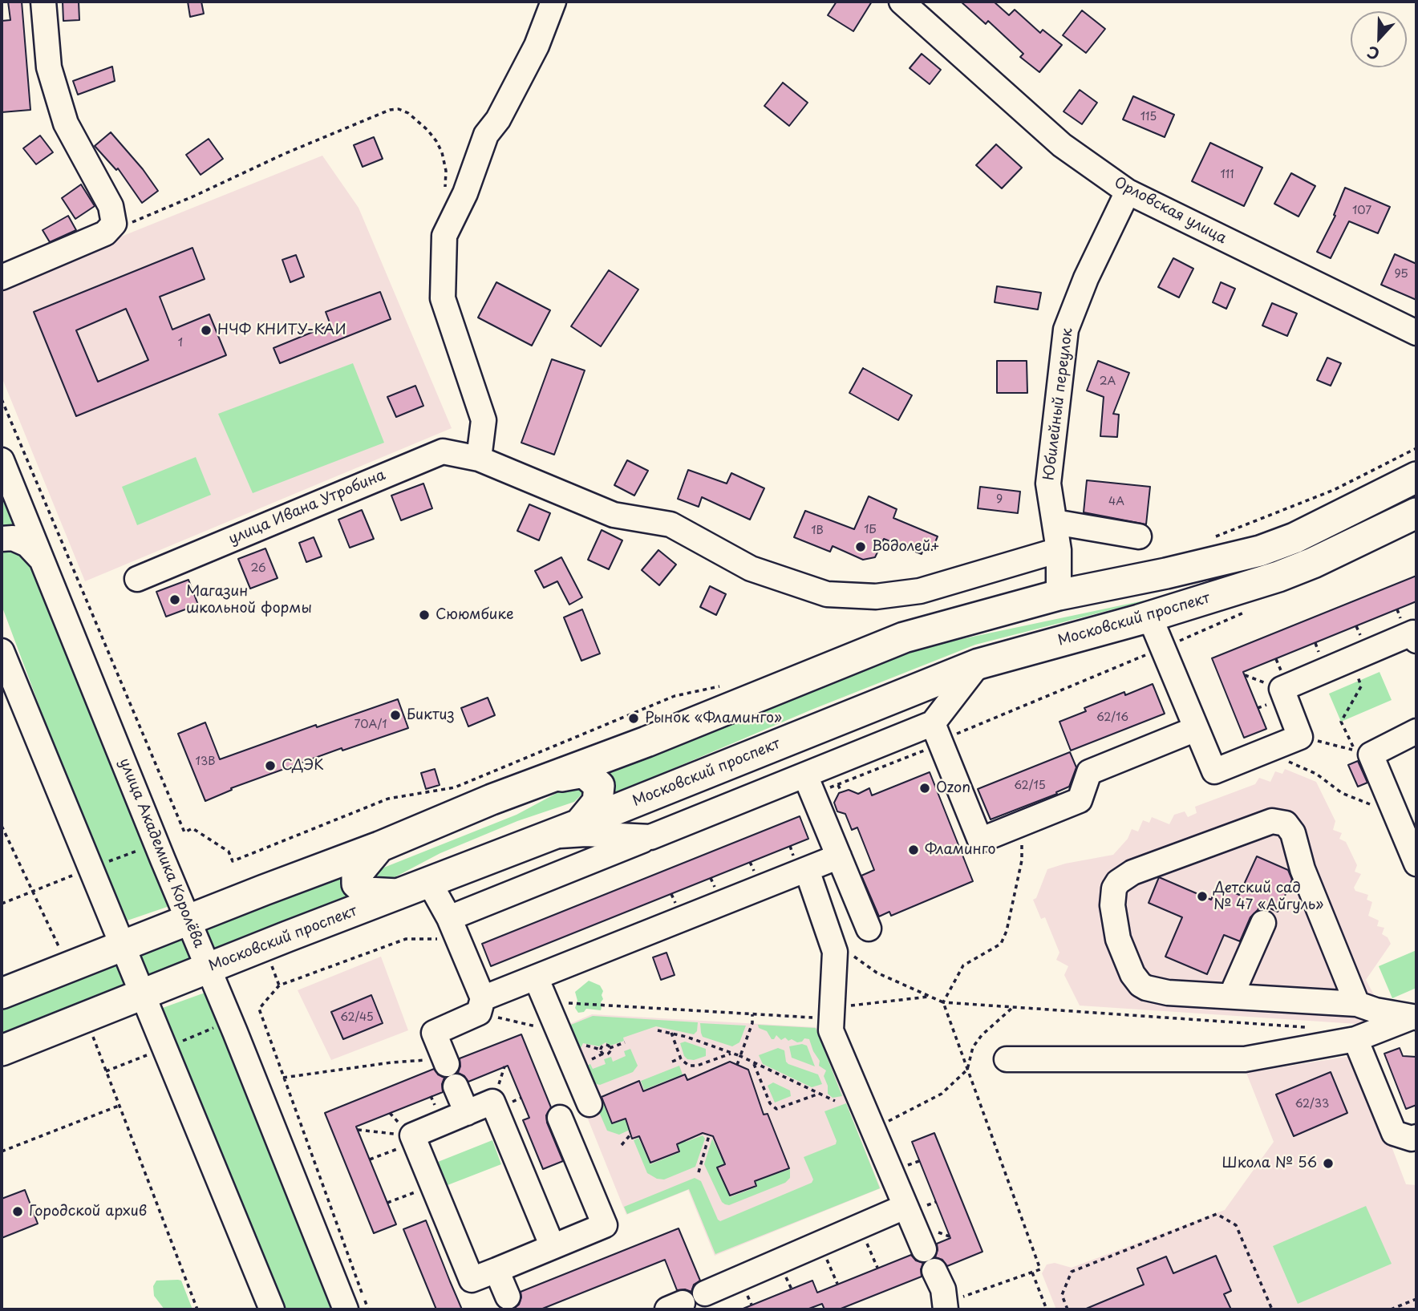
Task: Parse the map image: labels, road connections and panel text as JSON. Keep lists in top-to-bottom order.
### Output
{
  "streets": {
    "main road": ["Московский проспект"],
    "street": [
      "Орловская улица",
      "Юбилейный переулок",
      "улица Ивана Утробина",
      "улица Академика Королёва"
    ]
  },
  "crossings": [
    ["Орловская улица", "Юбилейный переулок"],
    ["Юбилейный переулок", "улица Ивана Утробина"],
    ["Московский проспект", "улица Академика Королёва"]
  ],
  "places": [
    "НЧФ КНИТУ-КАИ",
    "Водолей+",
    "Магазин школьной формы",
    "Сююмбике",
    "Биктиз",
    "Рынок «Фламинго»",
    "СДЭК",
    "Ozon",
    "Фламинго",
    "Детский сад № 47 «Айгуль»",
    "Школа № 56",
    "Городской архив"
  ],
  "house_numbers": [
    "115",
    "111",
    "107",
    "95",
    "1",
    "2А",
    "9",
    "4А",
    "1Б",
    "1В",
    "26",
    "62/16",
    "70А/1",
    "13В",
    "62/15",
    "62/45",
    "62/33"
  ],
  "north": "bottom"
}
